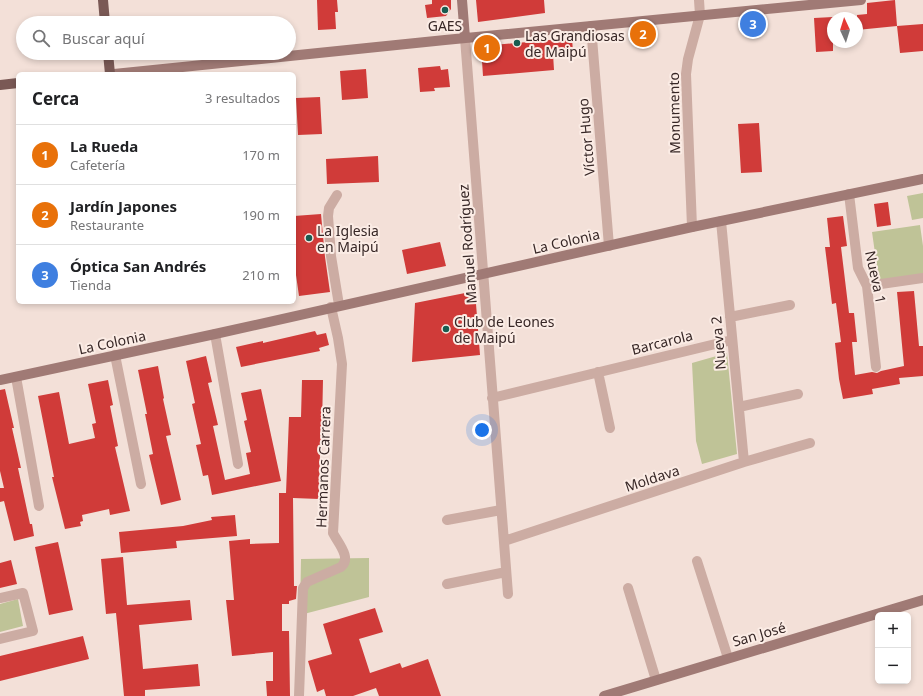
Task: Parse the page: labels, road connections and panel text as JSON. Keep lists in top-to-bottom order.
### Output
{
  "streets": {
    "street": [
      "Monumento",
      "Víctor Hugo",
      "La Colonia",
      "Manuel Rodríguez",
      "Nueva 1",
      "Barcarola",
      "Nueva 2",
      "Hermanos Carrera",
      "Moldava",
      "San José"
    ]
  },
  "crossings": [
    ["Monumento", "La Colonia"],
    ["Víctor Hugo", "La Colonia"],
    ["La Colonia", "Manuel Rodríguez"],
    ["La Colonia", "Nueva 1"],
    ["La Colonia", "Nueva 2"],
    ["La Colonia", "Hermanos Carrera"],
    ["Manuel Rodríguez", "Barcarola"],
    ["Manuel Rodríguez", "Moldava"],
    ["Barcarola", "Nueva 2"],
    ["Nueva 2", "Moldava"]
  ],
  "places": [
    "GAES",
    "Las Grandiosas de Maipú",
    "La Iglesia en Maipú",
    "Club de Leones de Maipú"
  ],
  "north": "top",
  "page": {
    "pins": ["3", "2", "1"],
    "search": "Buscar aquí",
    "heading": ["Cerca", "3 resultados"],
    "list": [
      {
        "mark": "1",
        "name": "La Rueda",
        "note": "Cafetería",
        "value": "170 m"
      },
      {
        "mark": "2",
        "name": "Jardín Japones",
        "note": "Restaurante",
        "value": "190 m"
      },
      {
        "mark": "3",
        "name": "Óptica San Andrés",
        "note": "Tienda",
        "value": "210 m"
      }
    ],
    "map_buttons": ["+", "−"]
  }
}
